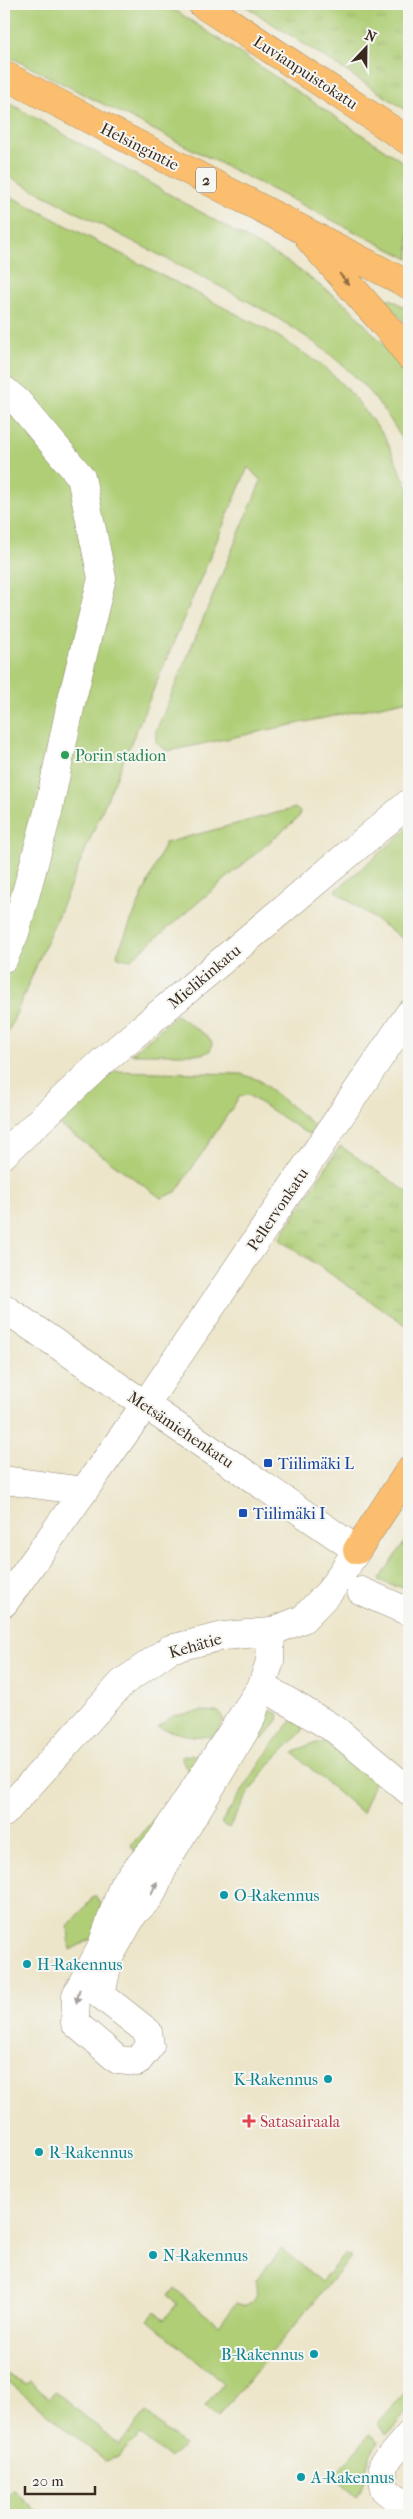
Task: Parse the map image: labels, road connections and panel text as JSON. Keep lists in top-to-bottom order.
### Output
{
  "streets": {
    "main road": ["Luvianpuistokatu", "Helsingintie", "2"],
    "street": [
      "Mielikinkatu",
      "Pellervonkatu",
      "Metsämiehenkatu",
      "Kehätie"
    ]
  },
  "crossings": [
    ["Pellervonkatu", "Metsämiehenkatu"],
    ["Metsämiehenkatu", "Kehätie"]
  ],
  "places": {
    "other": [
      "Porin stadion",
      "O-Rakennus",
      "H-Rakennus",
      "K-Rakennus",
      "R-Rakennus",
      "N-Rakennus",
      "B-Rakennus",
      "A-Rakennus"
    ],
    "transit": ["Tiilimäki L", "Tiilimäki I"],
    "health": ["Satasairaala"]
  },
  "scale_bar": "20 m",
  "north": "top"
}
